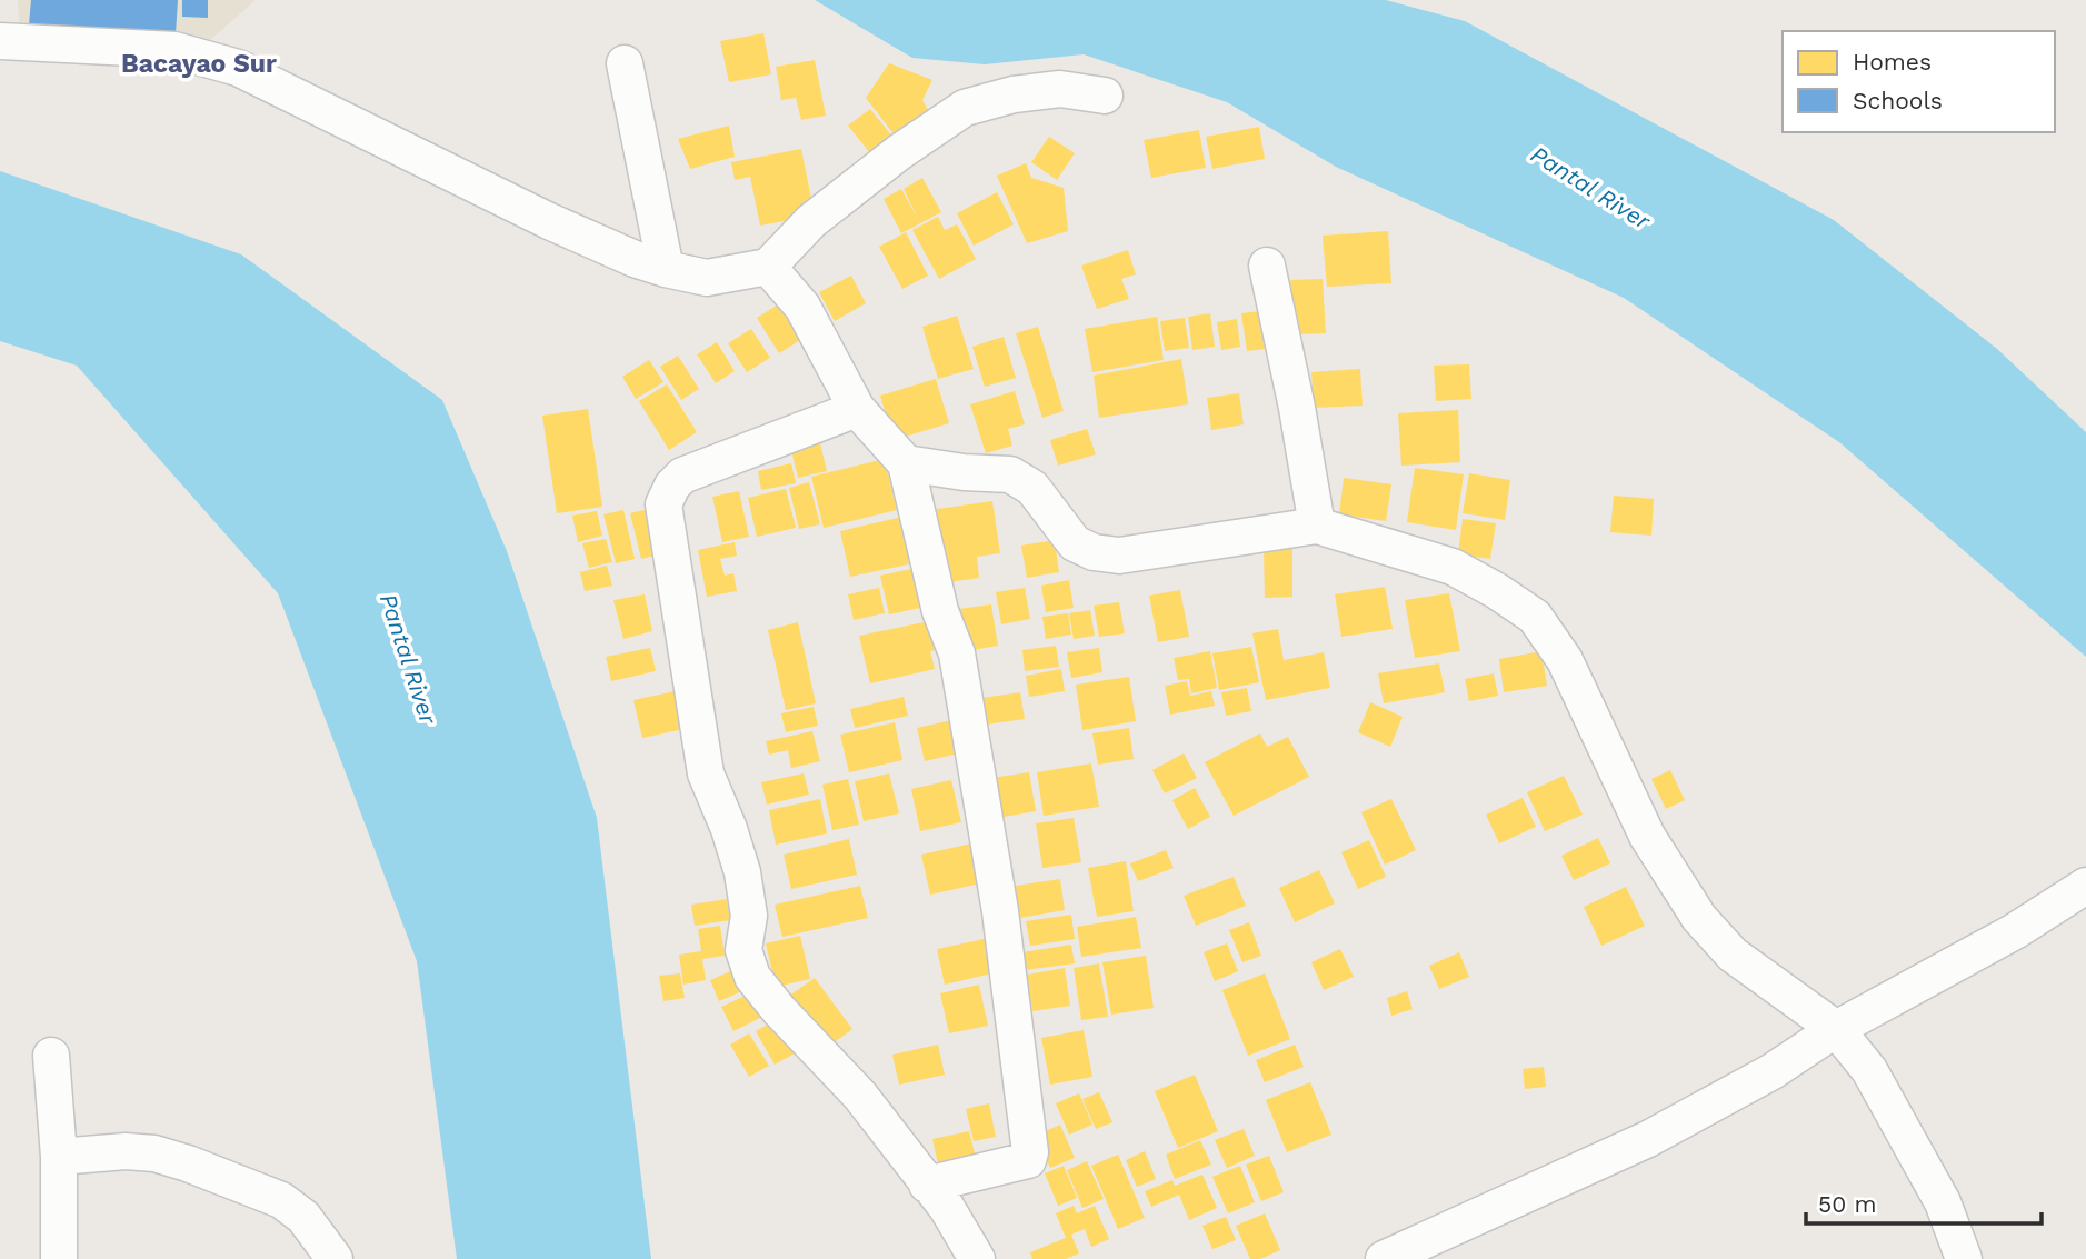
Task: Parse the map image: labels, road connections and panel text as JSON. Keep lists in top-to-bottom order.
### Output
{
  "districts": ["Bacayao Sur"],
  "water": ["Pantal River"],
  "legend": ["Homes", "Schools"],
  "scale_bar": "50 m"
}
